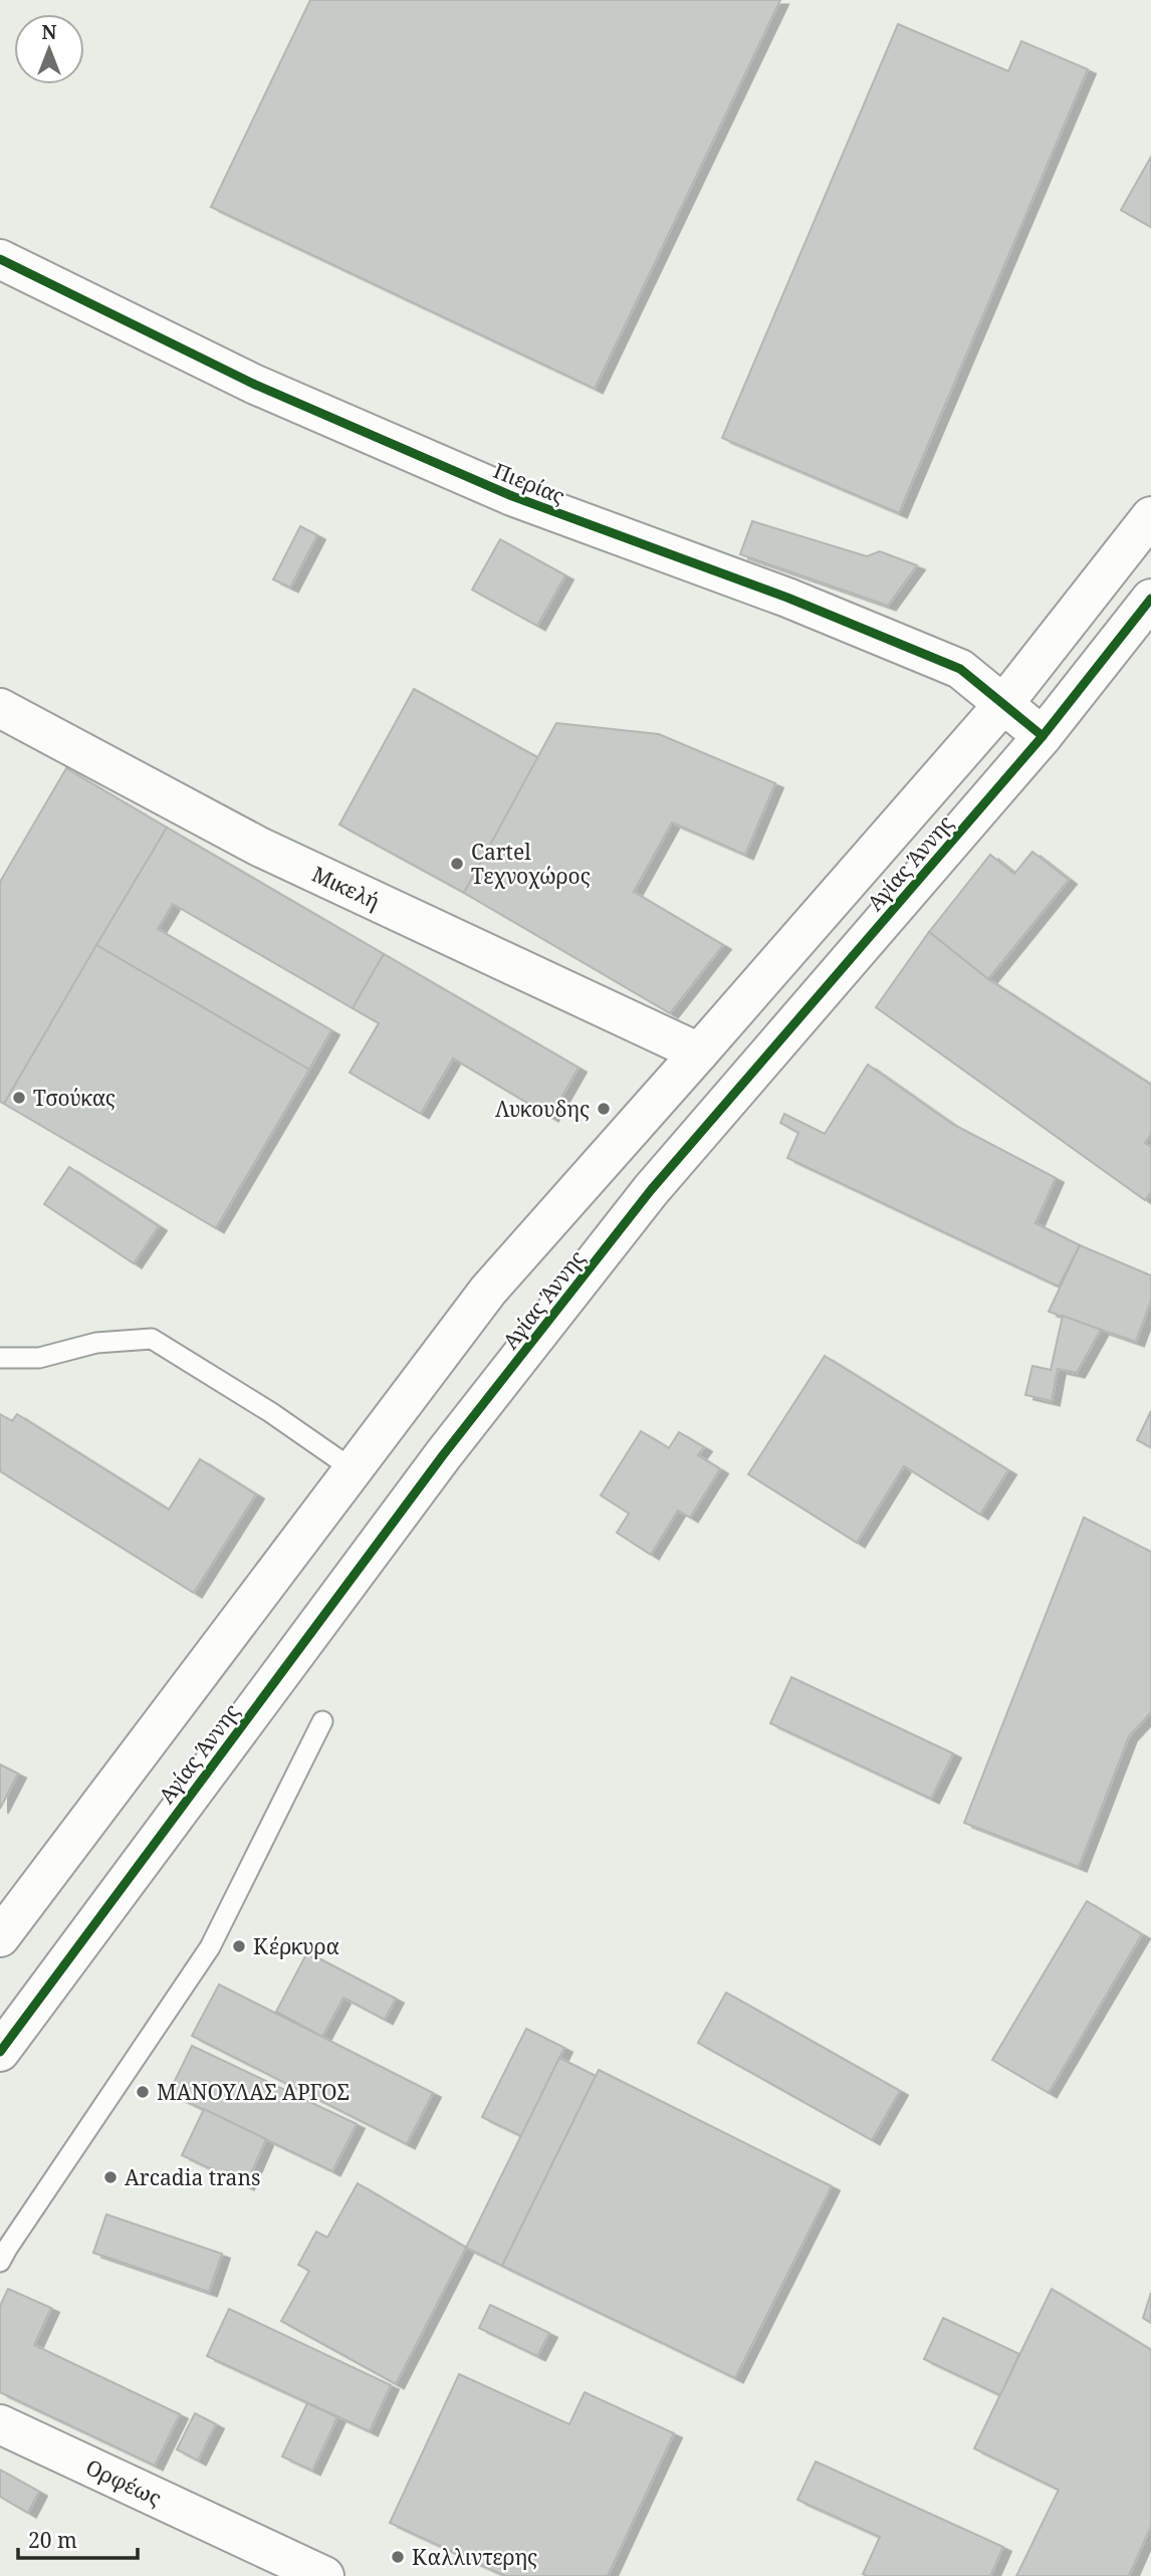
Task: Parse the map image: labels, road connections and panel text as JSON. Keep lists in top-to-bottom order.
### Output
{
  "streets": {
    "street": [
      "Πιερίας",
      "Αγίας Άννης",
      "Μικελή",
      "Ορφέως"
    ]
  },
  "crossings": [
    ["Πιερίας", "Αγίας Άννης"],
    ["Αγίας Άννης", "Μικελή"]
  ],
  "places": [
    "Cartel Τεχνοχώρος",
    "Τσούκας",
    "Λυκουδης",
    "Κέρκυρα",
    "ΜΑΝΟΥΛΑΣ ΑΡΓΟΣ",
    "Arcadia trans",
    "Καλλιντερης"
  ],
  "scale_bar": "20 m",
  "north": "top"
}
